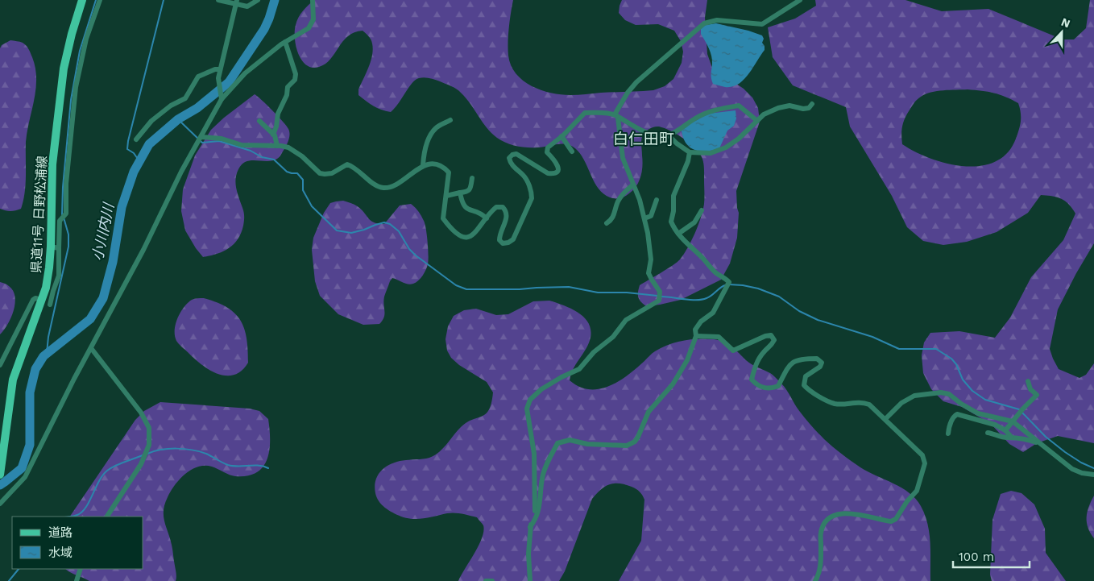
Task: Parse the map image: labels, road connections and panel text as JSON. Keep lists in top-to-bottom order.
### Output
{
  "streets": {
    "main road": ["県道11号 日野松浦線"]
  },
  "districts": ["白仁田町"],
  "water": ["小川内川"],
  "legend": ["道路", "水域"],
  "scale_bar": "100 m",
  "north": "top"
}
